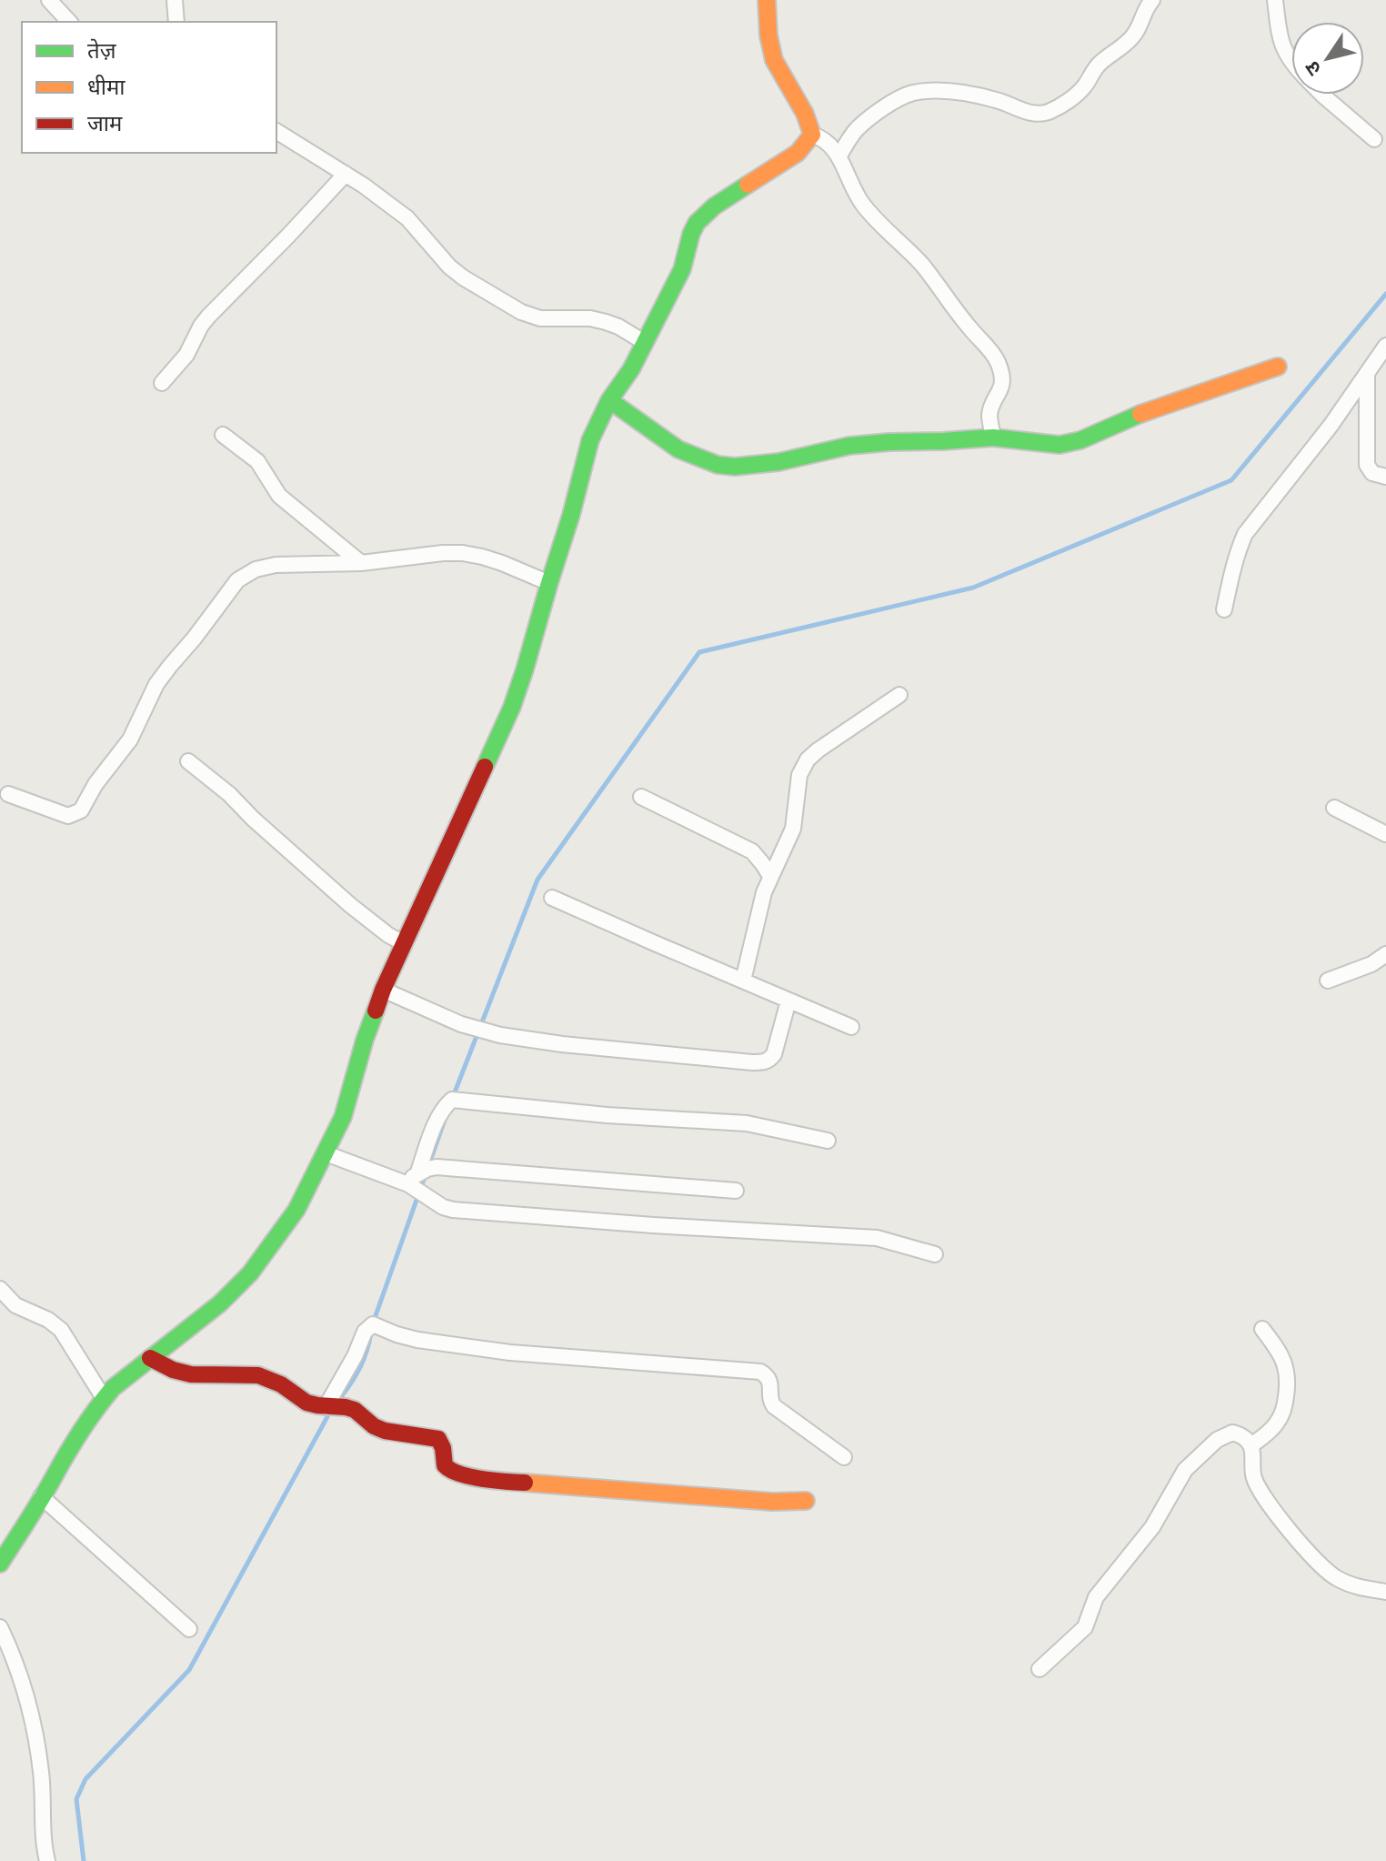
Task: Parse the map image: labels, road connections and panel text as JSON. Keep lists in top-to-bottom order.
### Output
{
  "legend": ["तेज़", "धीमा", "जाम"],
  "north": "bottom left"
}
